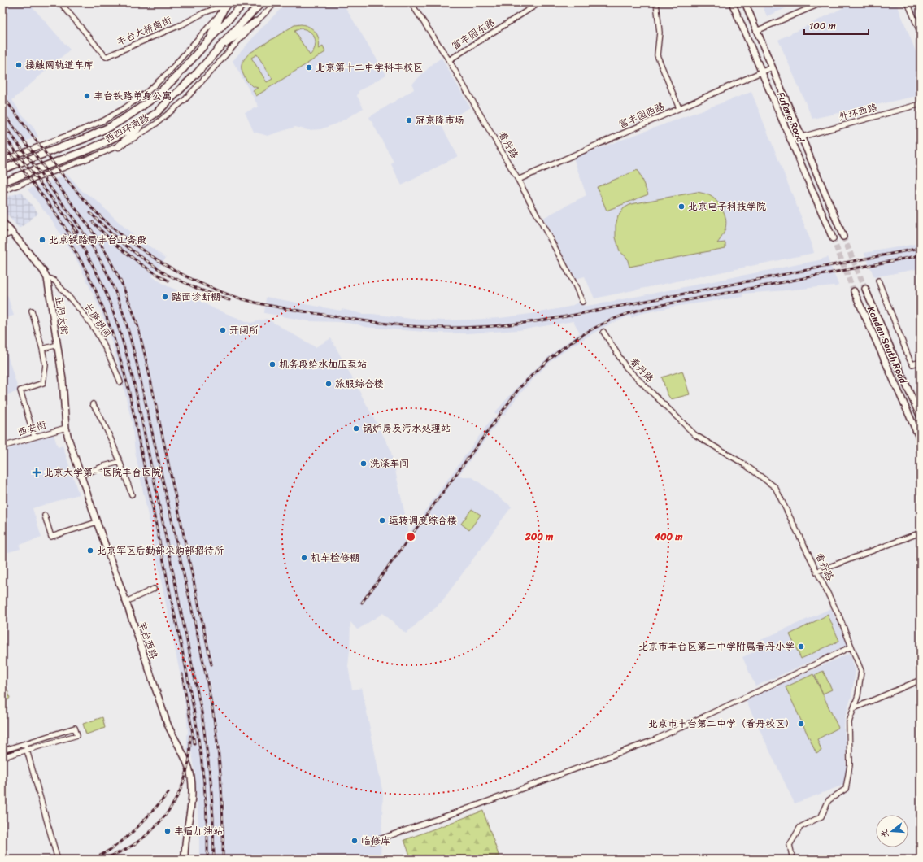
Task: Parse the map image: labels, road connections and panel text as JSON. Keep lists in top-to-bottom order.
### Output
{
  "streets": {
    "highway": ["西四环南路"],
    "main road": [
      "Fufeng Road",
      "正阳大街",
      "Kandan South Road",
      "丰台西路"
    ],
    "street": [
      "丰台大桥南街",
      "富丰园东路",
      "外环西路",
      "富丰园西路",
      "看丹路",
      "长庚胡同",
      "西安街"
    ]
  },
  "crossings": [
    ["丰台大桥南街", "西四环南路"],
    ["富丰园东路", "看丹路"],
    ["外环西路", "Fufeng Road"],
    ["富丰园西路", "Fufeng Road"],
    ["富丰园西路", "看丹路"],
    ["正阳大街", "长庚胡同"],
    ["正阳大街", "西安街"],
    ["正阳大街", "丰台西路"],
    ["西安街", "丰台西路"]
  ],
  "places": {
    "other": [
      "接触网轨道车库",
      "北京第十二中学科丰校区",
      "丰台铁路单身公寓",
      "冠京隆市场",
      "北京电子科技学院",
      "北京铁路局丰台工务段",
      "踏面诊断棚",
      "开闭所",
      "机务段给水加压泵站",
      "旅服综合楼",
      "锅炉房及污水处理站",
      "洗涤车间",
      "运转调度综合楼",
      "北京军区后勤部采购部招待所",
      "机车检修棚",
      "北京市丰台区第二中学附属看丹小学",
      "北京市丰台第二中学（看丹校区）",
      "丰盾加油站",
      "临修库"
    ],
    "health": ["北京大学第一医院丰台医院"]
  },
  "scale_bar": "100 m",
  "north": "left",
  "rings": ["200 m", "400 m"]
}
